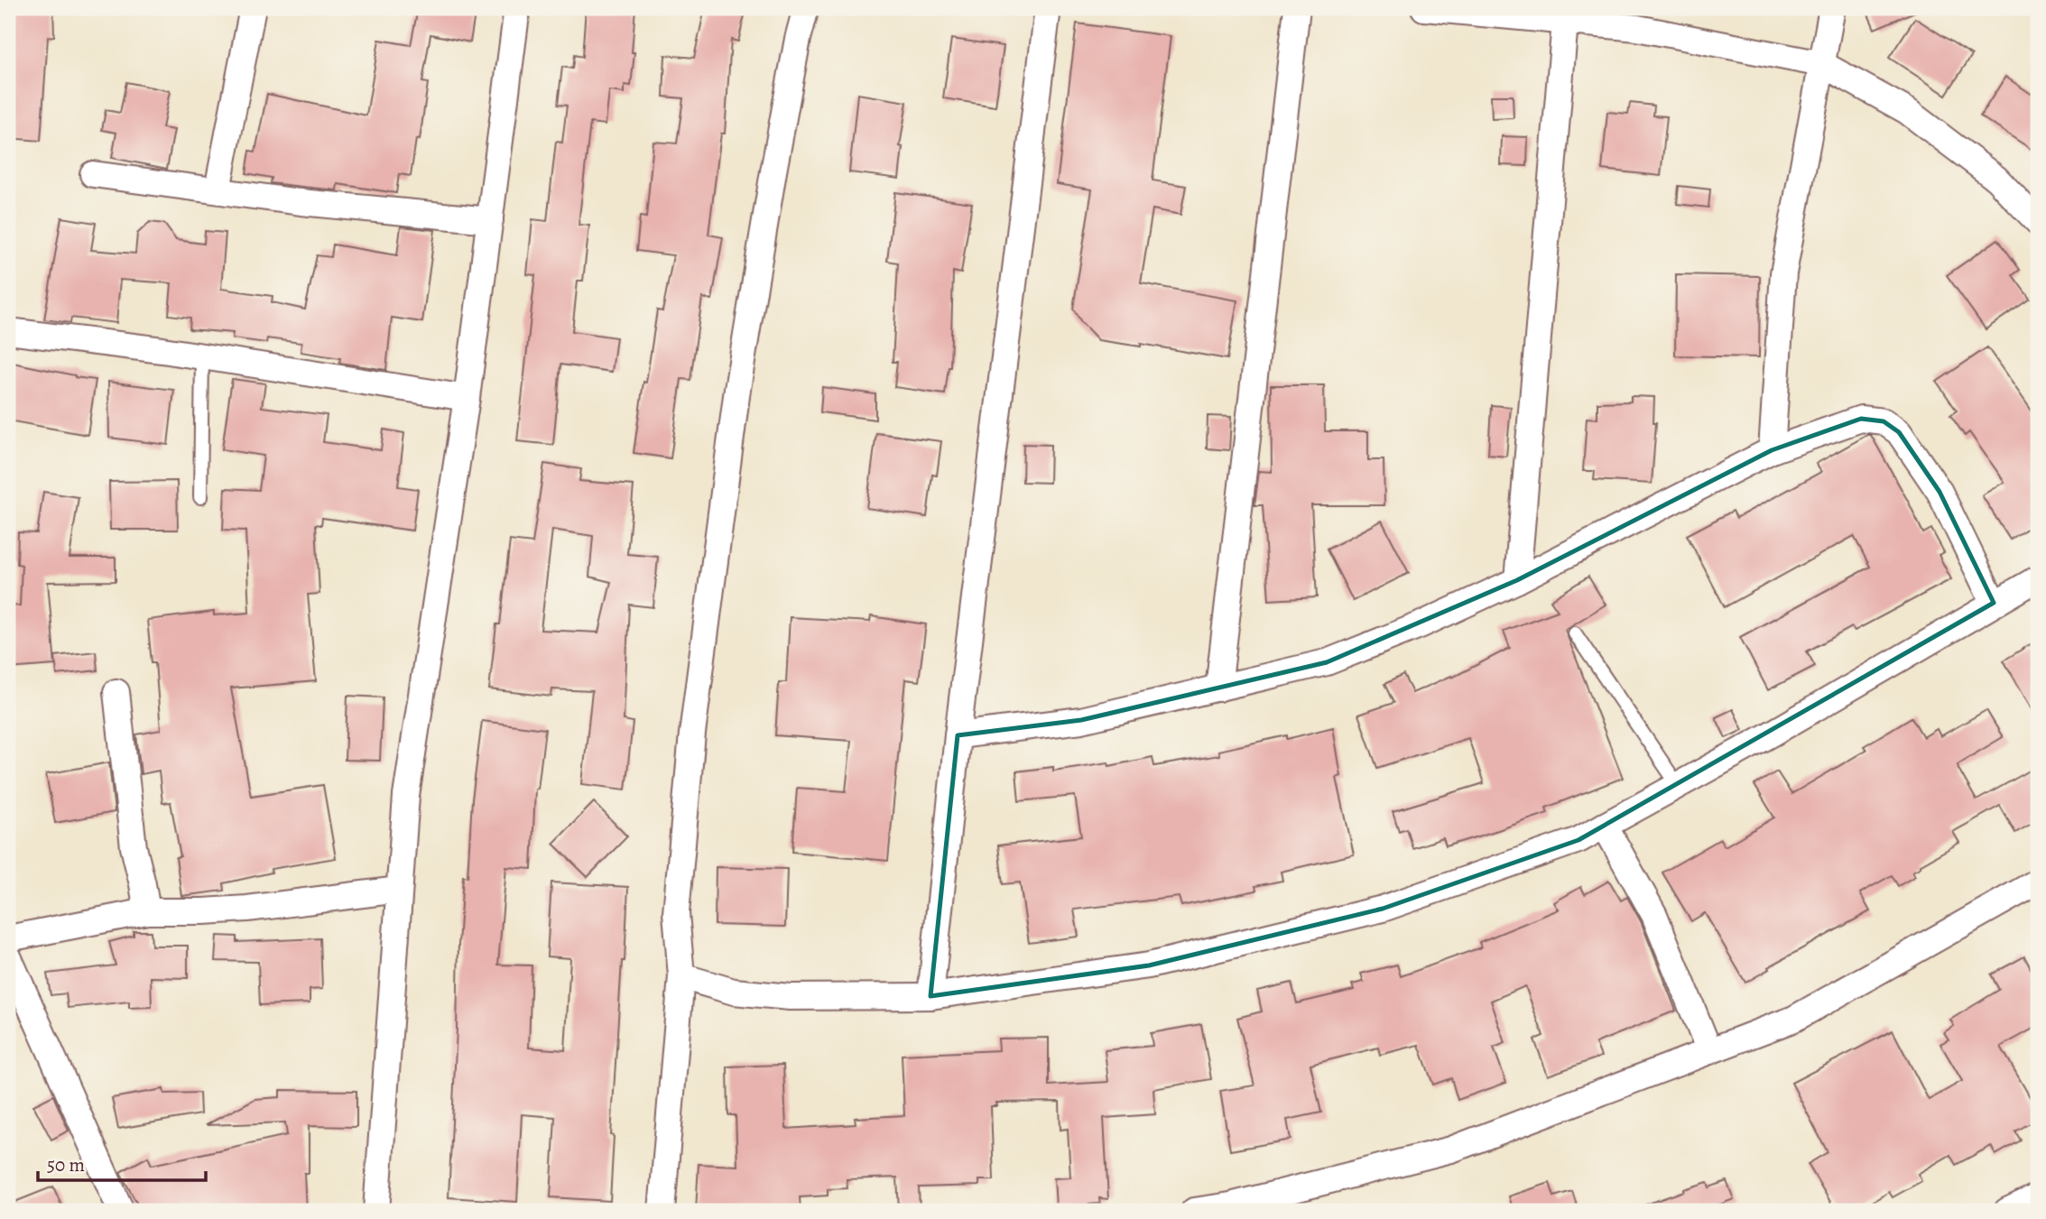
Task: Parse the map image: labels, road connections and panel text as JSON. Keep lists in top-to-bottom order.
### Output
{
  "scale_bar": "50 m"
}
